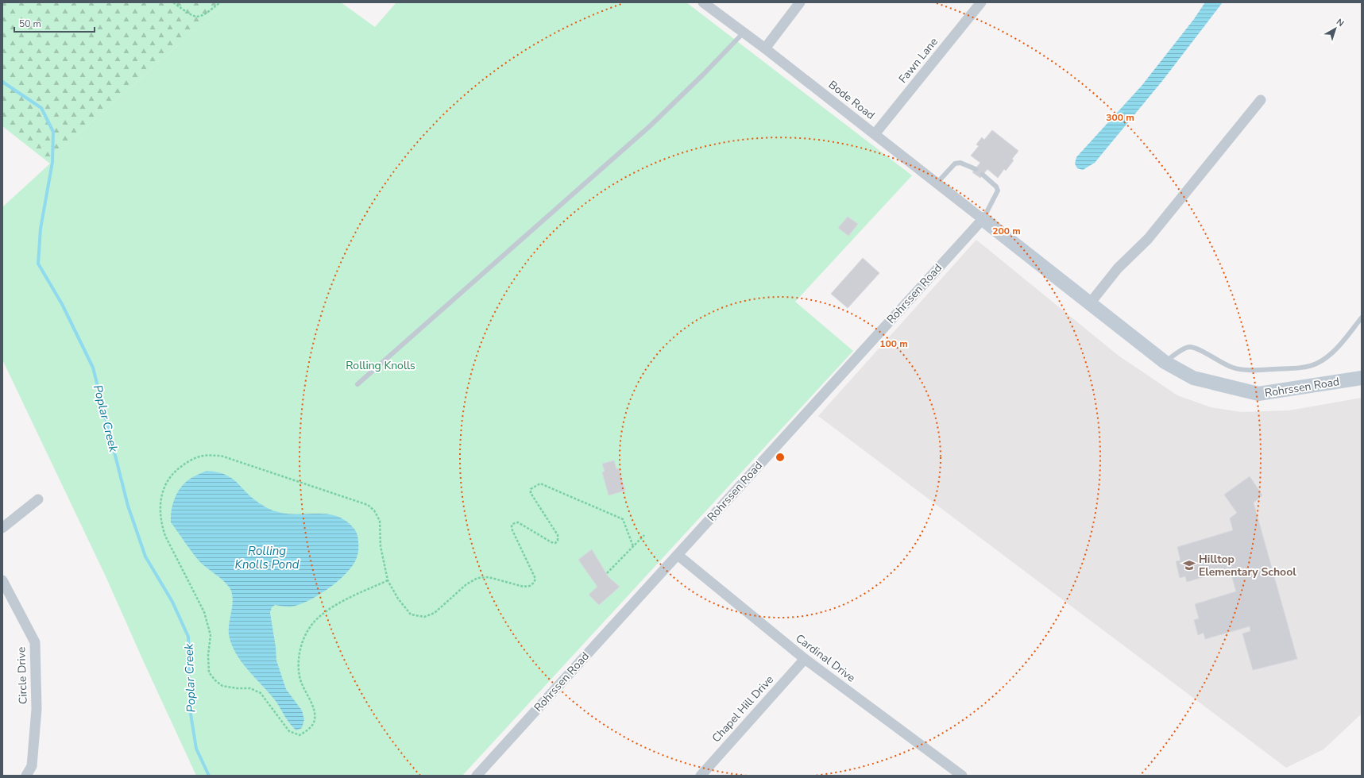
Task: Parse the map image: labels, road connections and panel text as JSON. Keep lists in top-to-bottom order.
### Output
{
  "streets": {
    "street": [
      "Fawn Lane",
      "Bode Road",
      "Rohrssen Road",
      "Cardinal Drive",
      "Circle Drive",
      "Chapel Hill Drive"
    ]
  },
  "crossings": [
    ["Fawn Lane", "Bode Road"],
    ["Bode Road", "Rohrssen Road"],
    ["Rohrssen Road", "Cardinal Drive"],
    ["Cardinal Drive", "Chapel Hill Drive"]
  ],
  "water": ["Poplar Creek", "Rolling Knolls Pond"],
  "parks": ["Rolling Knolls"],
  "places": {
    "school or university": ["Hilltop Elementary School"]
  },
  "scale_bar": "50 m",
  "north": "top right",
  "rings": ["300 m", "200 m", "100 m"]
}
